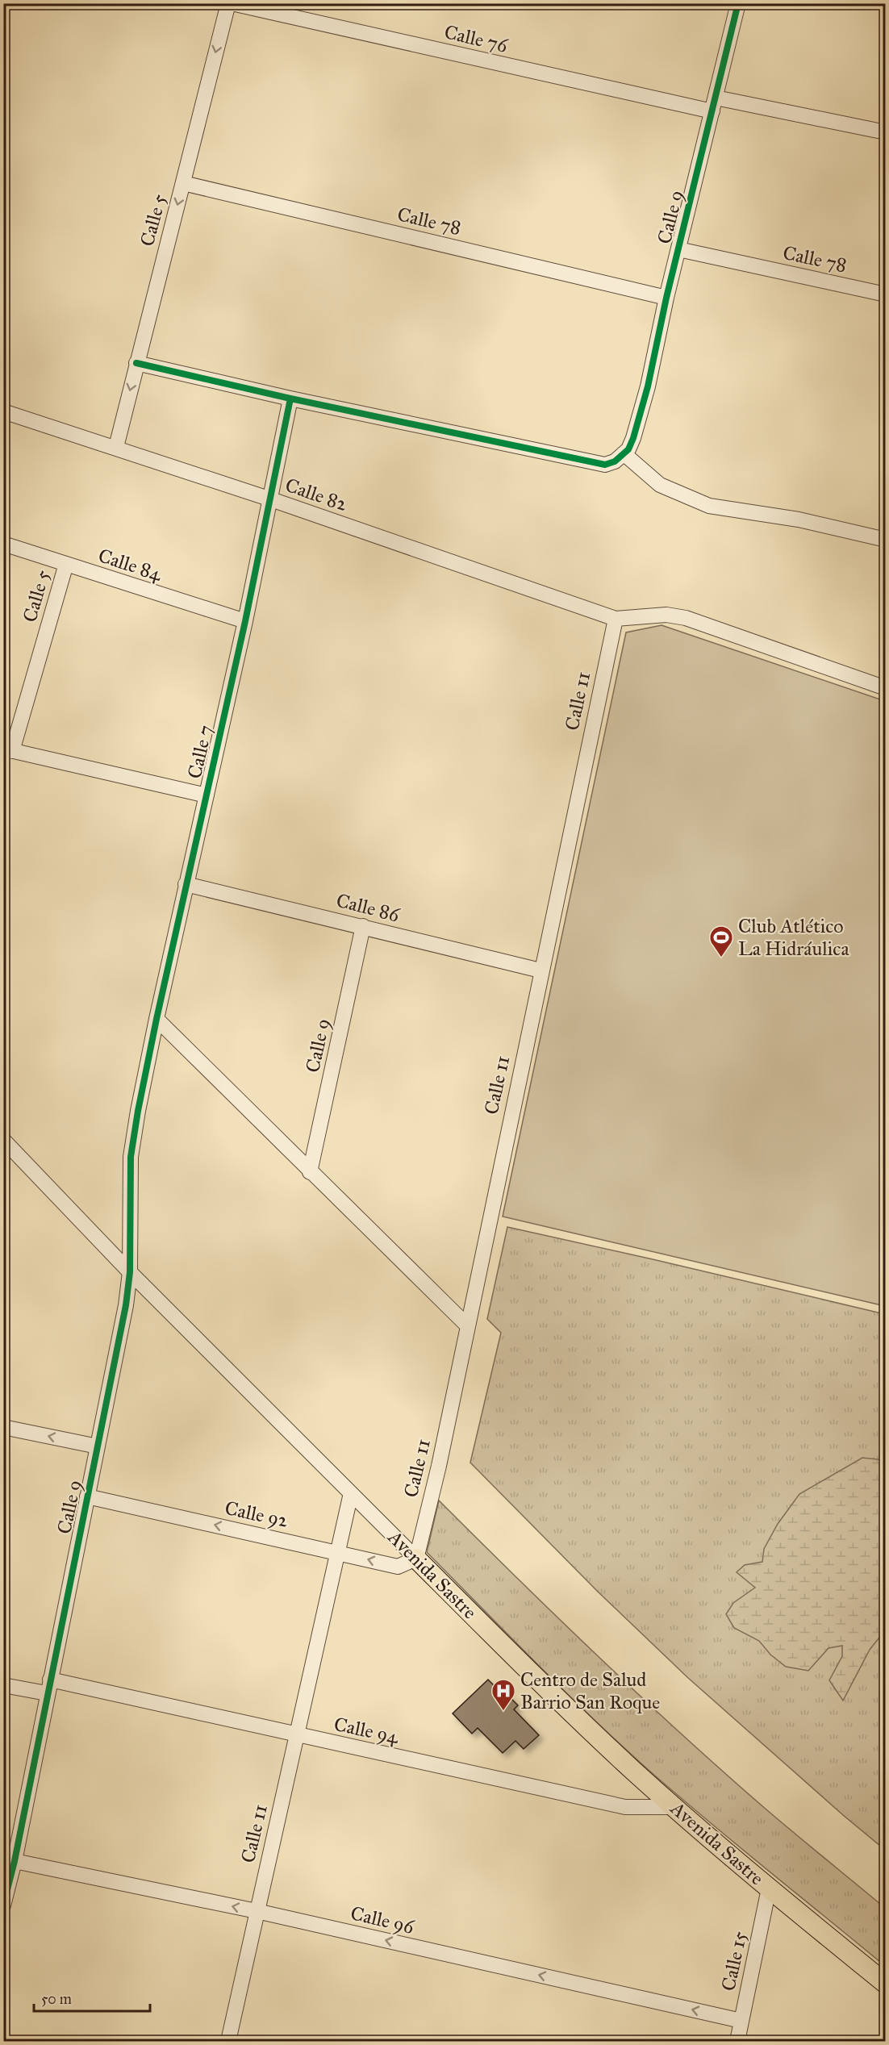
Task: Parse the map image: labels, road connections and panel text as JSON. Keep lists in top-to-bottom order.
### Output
{
  "streets": {
    "main road": ["Avenida Sastre"],
    "street": [
      "Calle 76",
      "Calle 9",
      "Calle 5",
      "Calle 78",
      "Calle 82",
      "Calle 84",
      "Calle 11",
      "Calle 7",
      "Calle 86",
      "Calle 92",
      "Calle 94",
      "Calle 96",
      "Calle 15"
    ]
  },
  "crossings": [
    ["Calle 76", "Calle 9"],
    ["Calle 9", "Calle 78"],
    ["Calle 9", "Calle 7"],
    ["Calle 9", "Calle 86"],
    ["Calle 9", "Calle 92"],
    ["Calle 9", "Avenida Sastre"],
    ["Calle 9", "Calle 94"],
    ["Calle 9", "Calle 96"],
    ["Calle 5", "Calle 78"],
    ["Calle 5", "Calle 82"],
    ["Calle 5", "Calle 84"],
    ["Calle 82", "Calle 11"],
    ["Calle 82", "Calle 7"],
    ["Calle 84", "Calle 7"],
    ["Calle 11", "Calle 86"],
    ["Calle 11", "Calle 92"],
    ["Calle 11", "Avenida Sastre"],
    ["Calle 11", "Calle 94"],
    ["Calle 11", "Calle 96"],
    ["Calle 7", "Calle 86"],
    ["Calle 92", "Avenida Sastre"],
    ["Avenida Sastre", "Calle 94"],
    ["Avenida Sastre", "Calle 15"],
    ["Calle 96", "Calle 15"]
  ],
  "one_way": ["Calle 5", "Calle 92", "Calle 96"],
  "places": {
    "sports": ["Club Atlético La Hidráulica"],
    "hospital": ["Centro de Salud Barrio San Roque"]
  },
  "scale_bar": "50 m"
}
